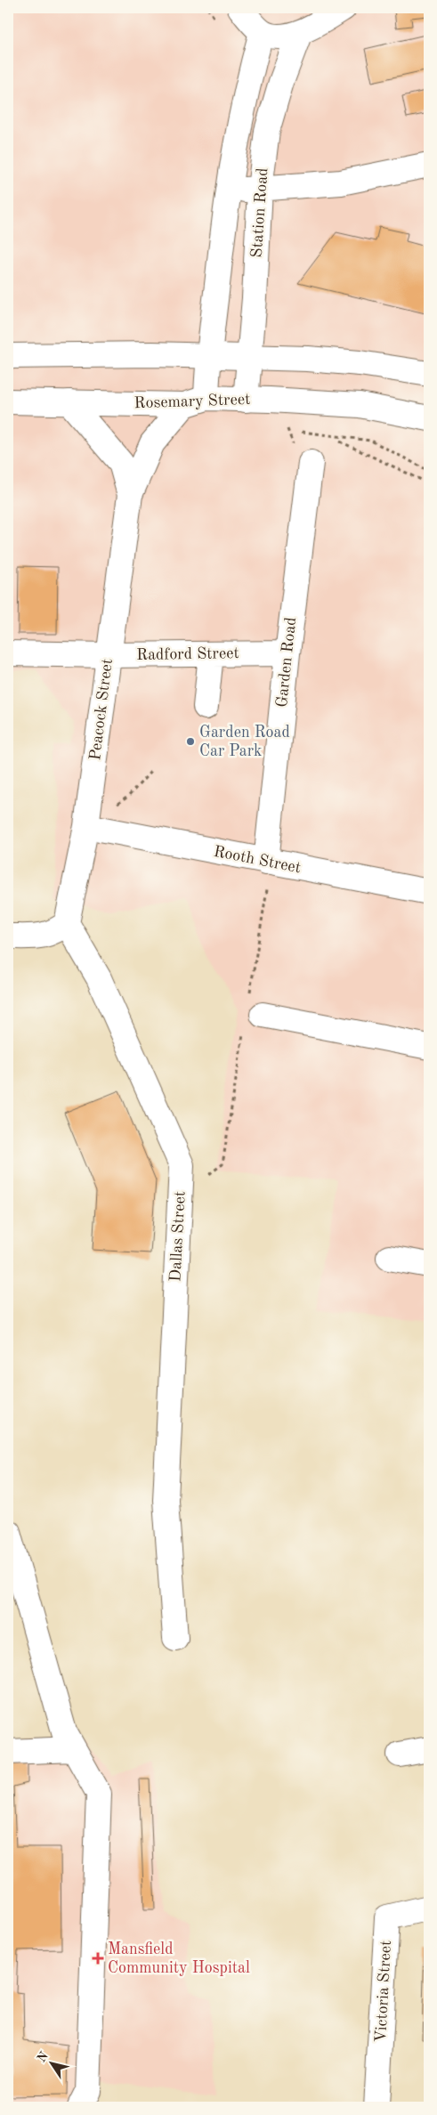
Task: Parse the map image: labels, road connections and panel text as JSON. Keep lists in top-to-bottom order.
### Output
{
  "streets": {
    "main road": [
      "Station Road",
      "Rosemary Street",
      "Radford Street",
      "Garden Road",
      "Peacock Street",
      "Rooth Street",
      "Dallas Street",
      "Victoria Street"
    ]
  },
  "crossings": [
    ["Station Road", "Rosemary Street"],
    ["Station Road", "Peacock Street"],
    ["Rosemary Street", "Peacock Street"],
    ["Radford Street", "Garden Road"],
    ["Radford Street", "Peacock Street"],
    ["Garden Road", "Rooth Street"],
    ["Peacock Street", "Rooth Street"],
    ["Peacock Street", "Dallas Street"]
  ],
  "places": {
    "other": ["Garden Road Car Park"],
    "health": ["Mansfield Community Hospital"]
  },
  "north": "top left"
}
